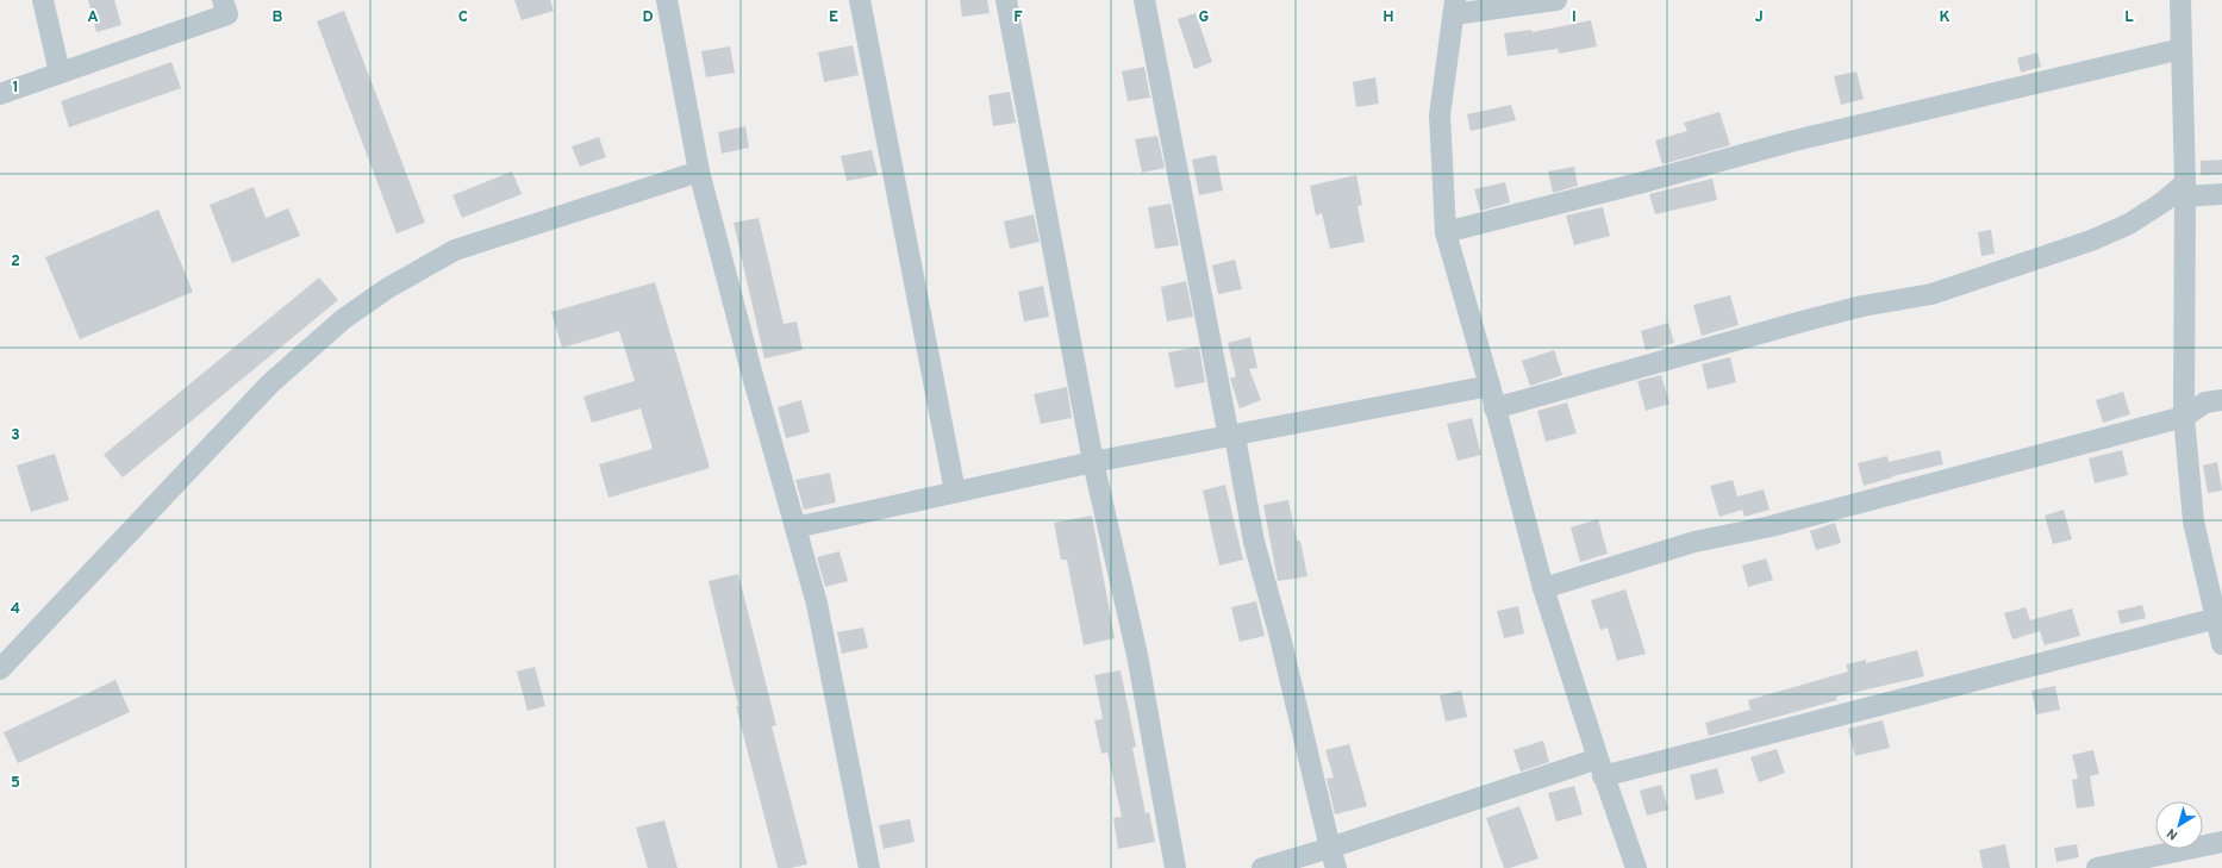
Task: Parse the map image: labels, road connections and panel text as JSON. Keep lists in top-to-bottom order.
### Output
{
  "north": "bottom left",
  "grid": {
    "columns": [
      "A",
      "B",
      "C",
      "D",
      "E",
      "F",
      "G",
      "H",
      "I",
      "J",
      "K",
      "L"
    ],
    "rows": [
      "1",
      "2",
      "3",
      "4",
      "5"
    ]
  }
}
